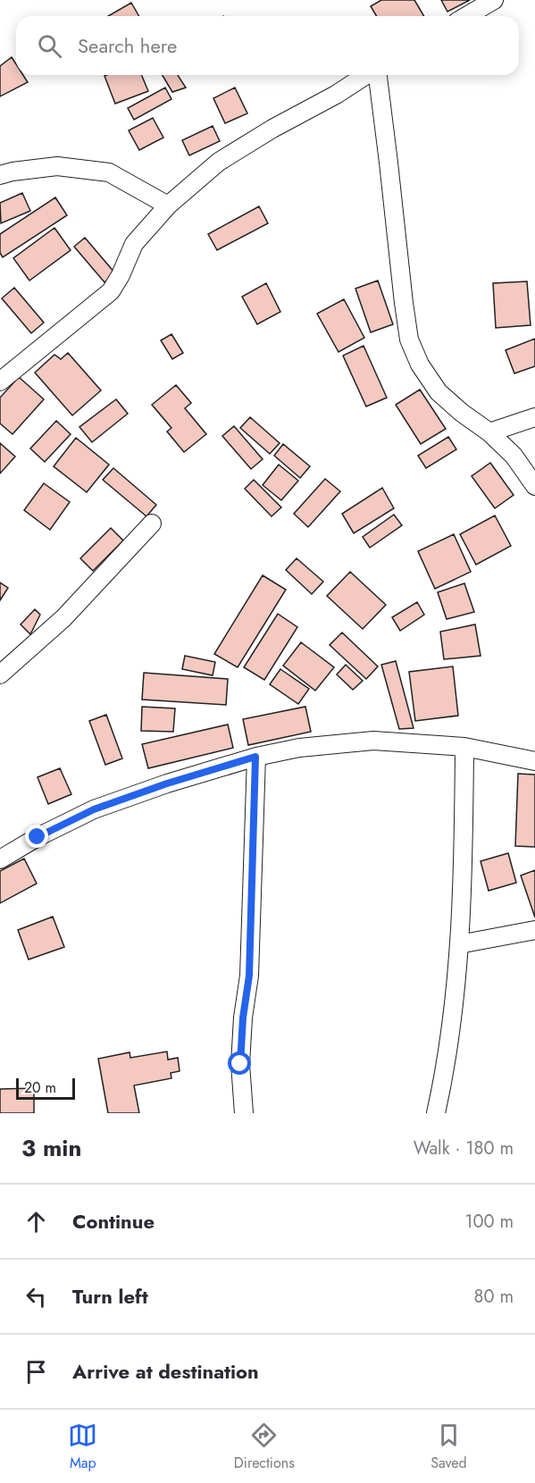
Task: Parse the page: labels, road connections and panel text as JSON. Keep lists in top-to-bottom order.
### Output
{
  "scale_bar": "20 m",
  "page": {
    "search": "Search here",
    "scale": "20 m",
    "heading": ["3 min", "Walk · 180 m"],
    "list": [
      ["Continue", "100 m"],
      ["Turn left", "80 m"],
      "Arrive at destination"
    ],
    "nav": ["Map", "Directions", "Saved"]
  }
}
